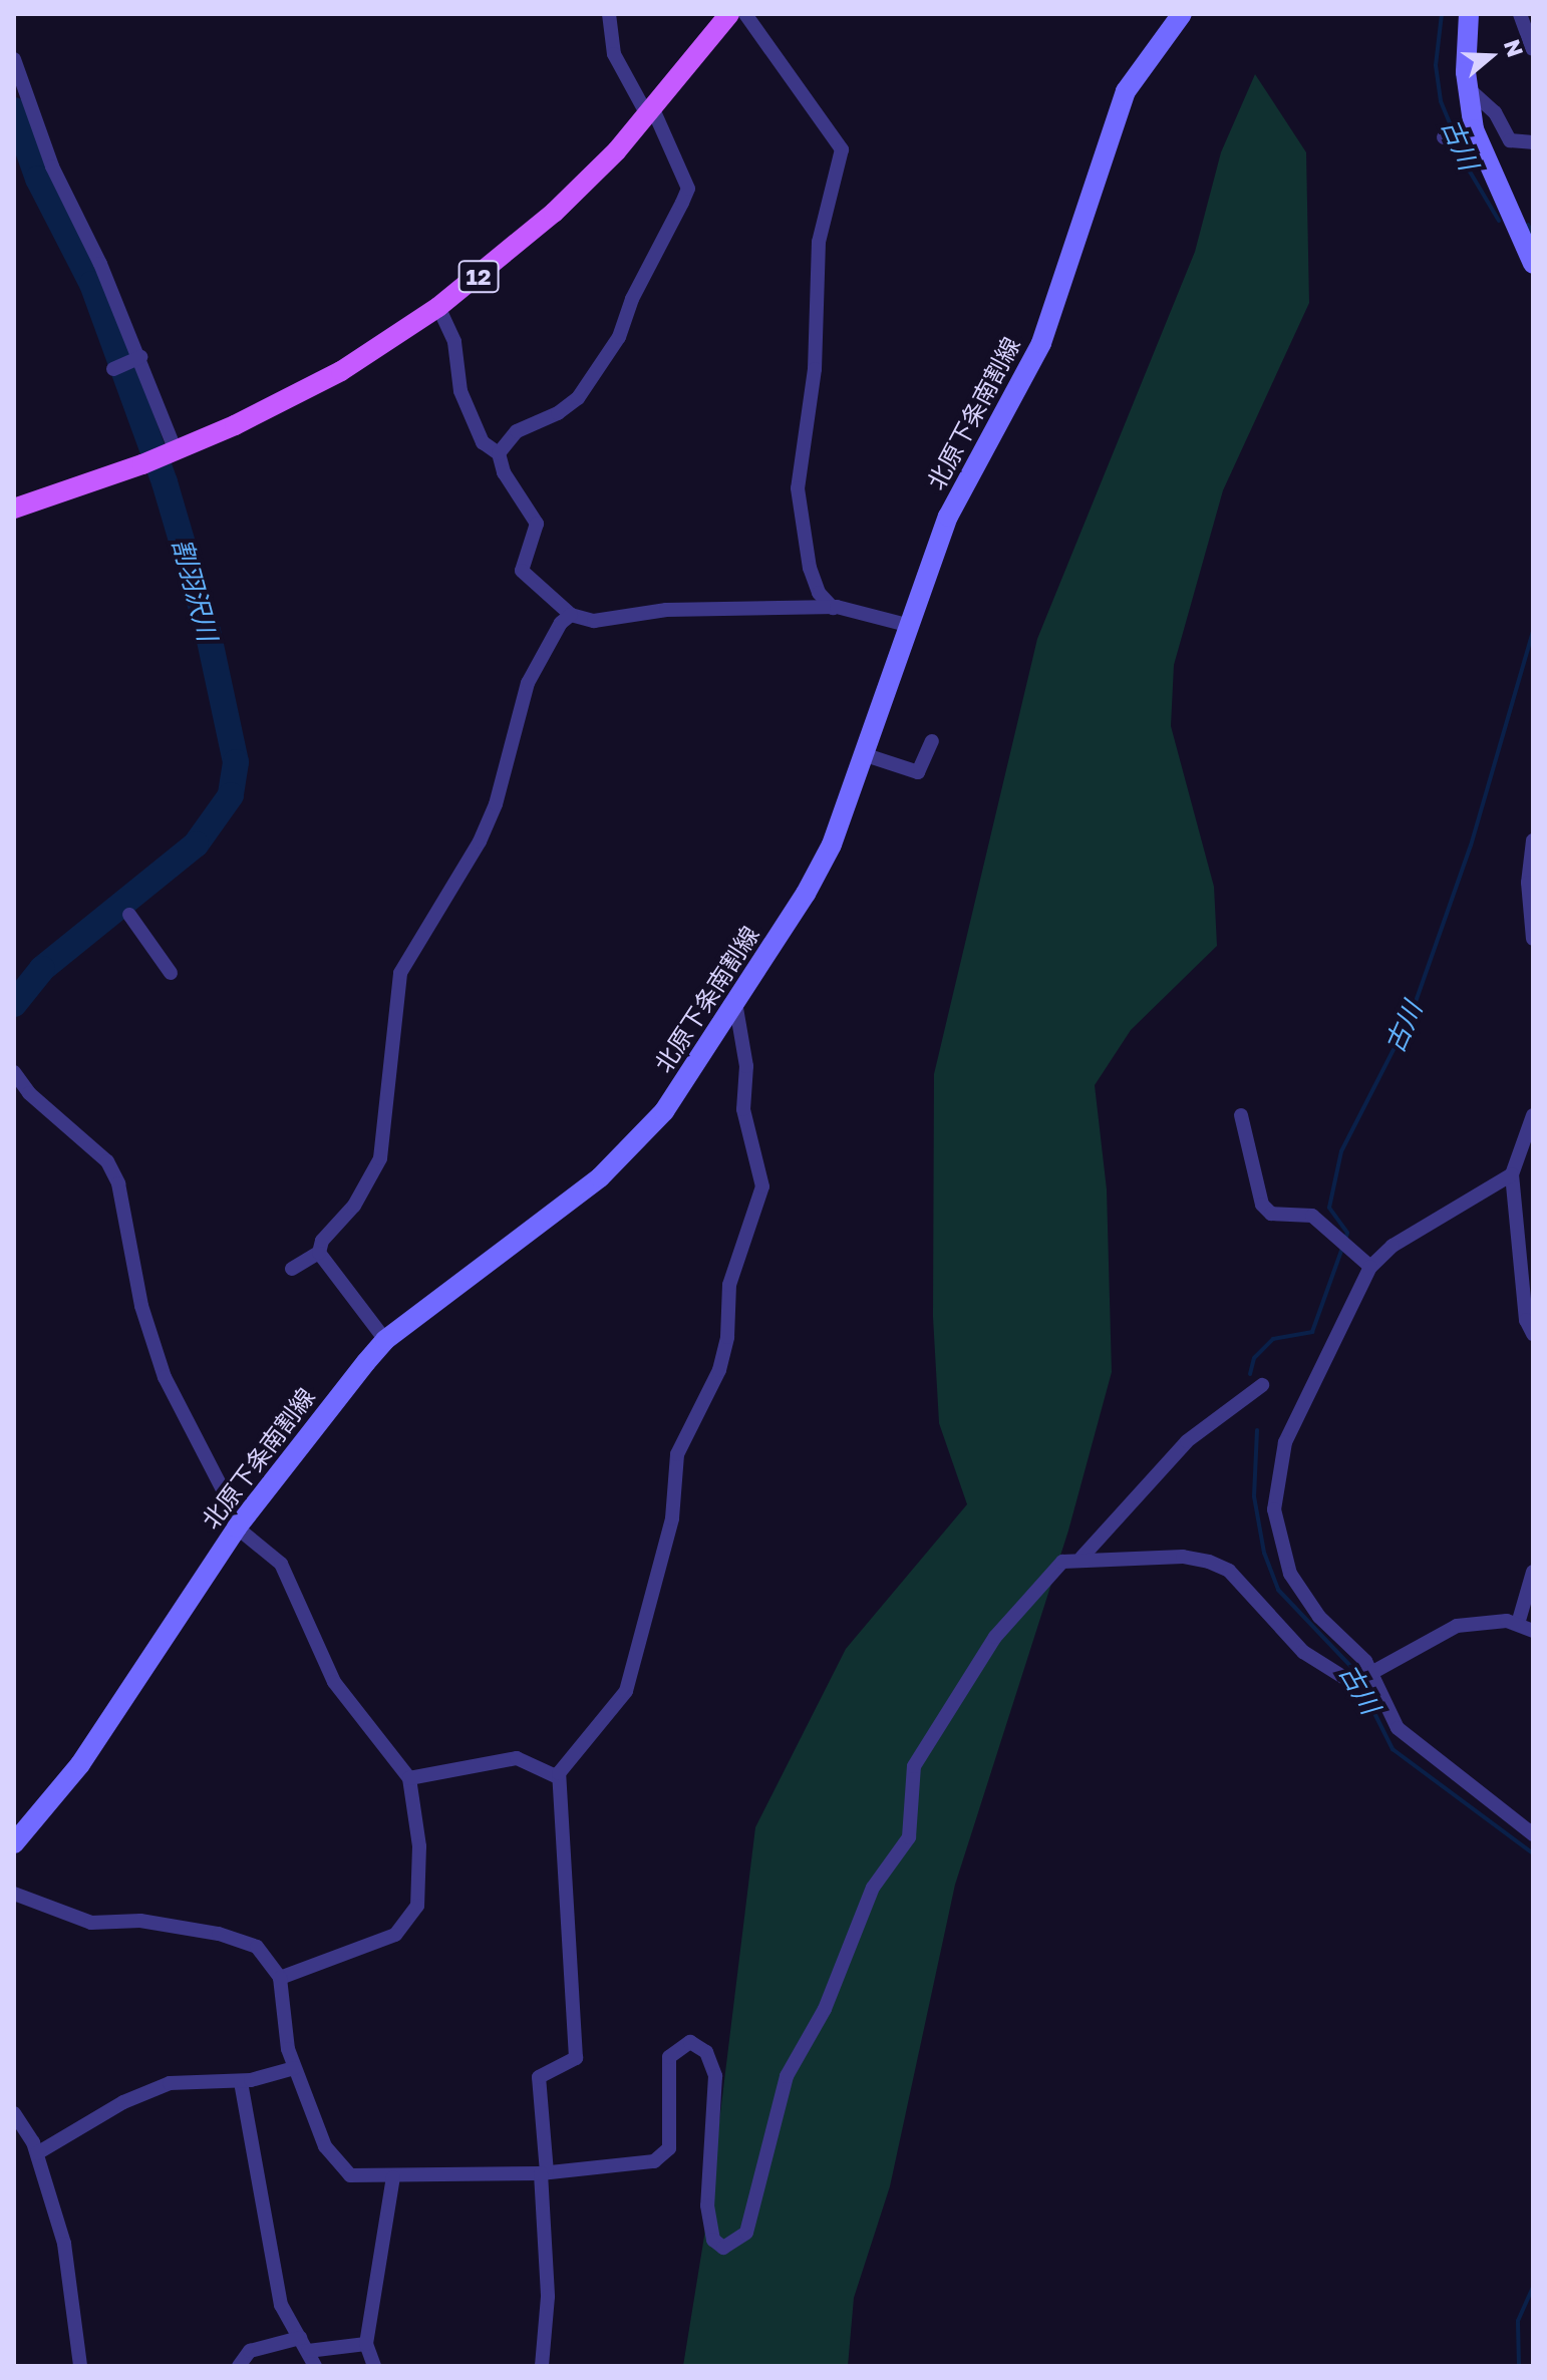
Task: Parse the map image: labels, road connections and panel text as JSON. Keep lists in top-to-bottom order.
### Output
{
  "streets": {
    "main road": ["12", "北原下条南割線"]
  },
  "water": ["古川", "割羽沢川"],
  "north": "right"
}
